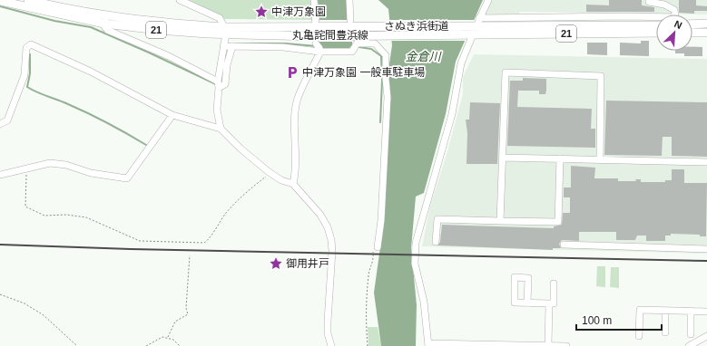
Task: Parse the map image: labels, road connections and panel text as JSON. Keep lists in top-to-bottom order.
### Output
{
  "streets": {
    "main road": ["さぬき浜街道", "21", "丸亀詫間豊浜線"]
  },
  "crossings": [
    ["さぬき浜街道", "丸亀詫間豊浜線"]
  ],
  "water": ["金倉川"],
  "places": {
    "place": ["中津万象園", "御用井戸"],
    "parking": ["中津万象園 一般車駐車場"]
  },
  "scale_bar": "100 m",
  "north": "top right"
}
